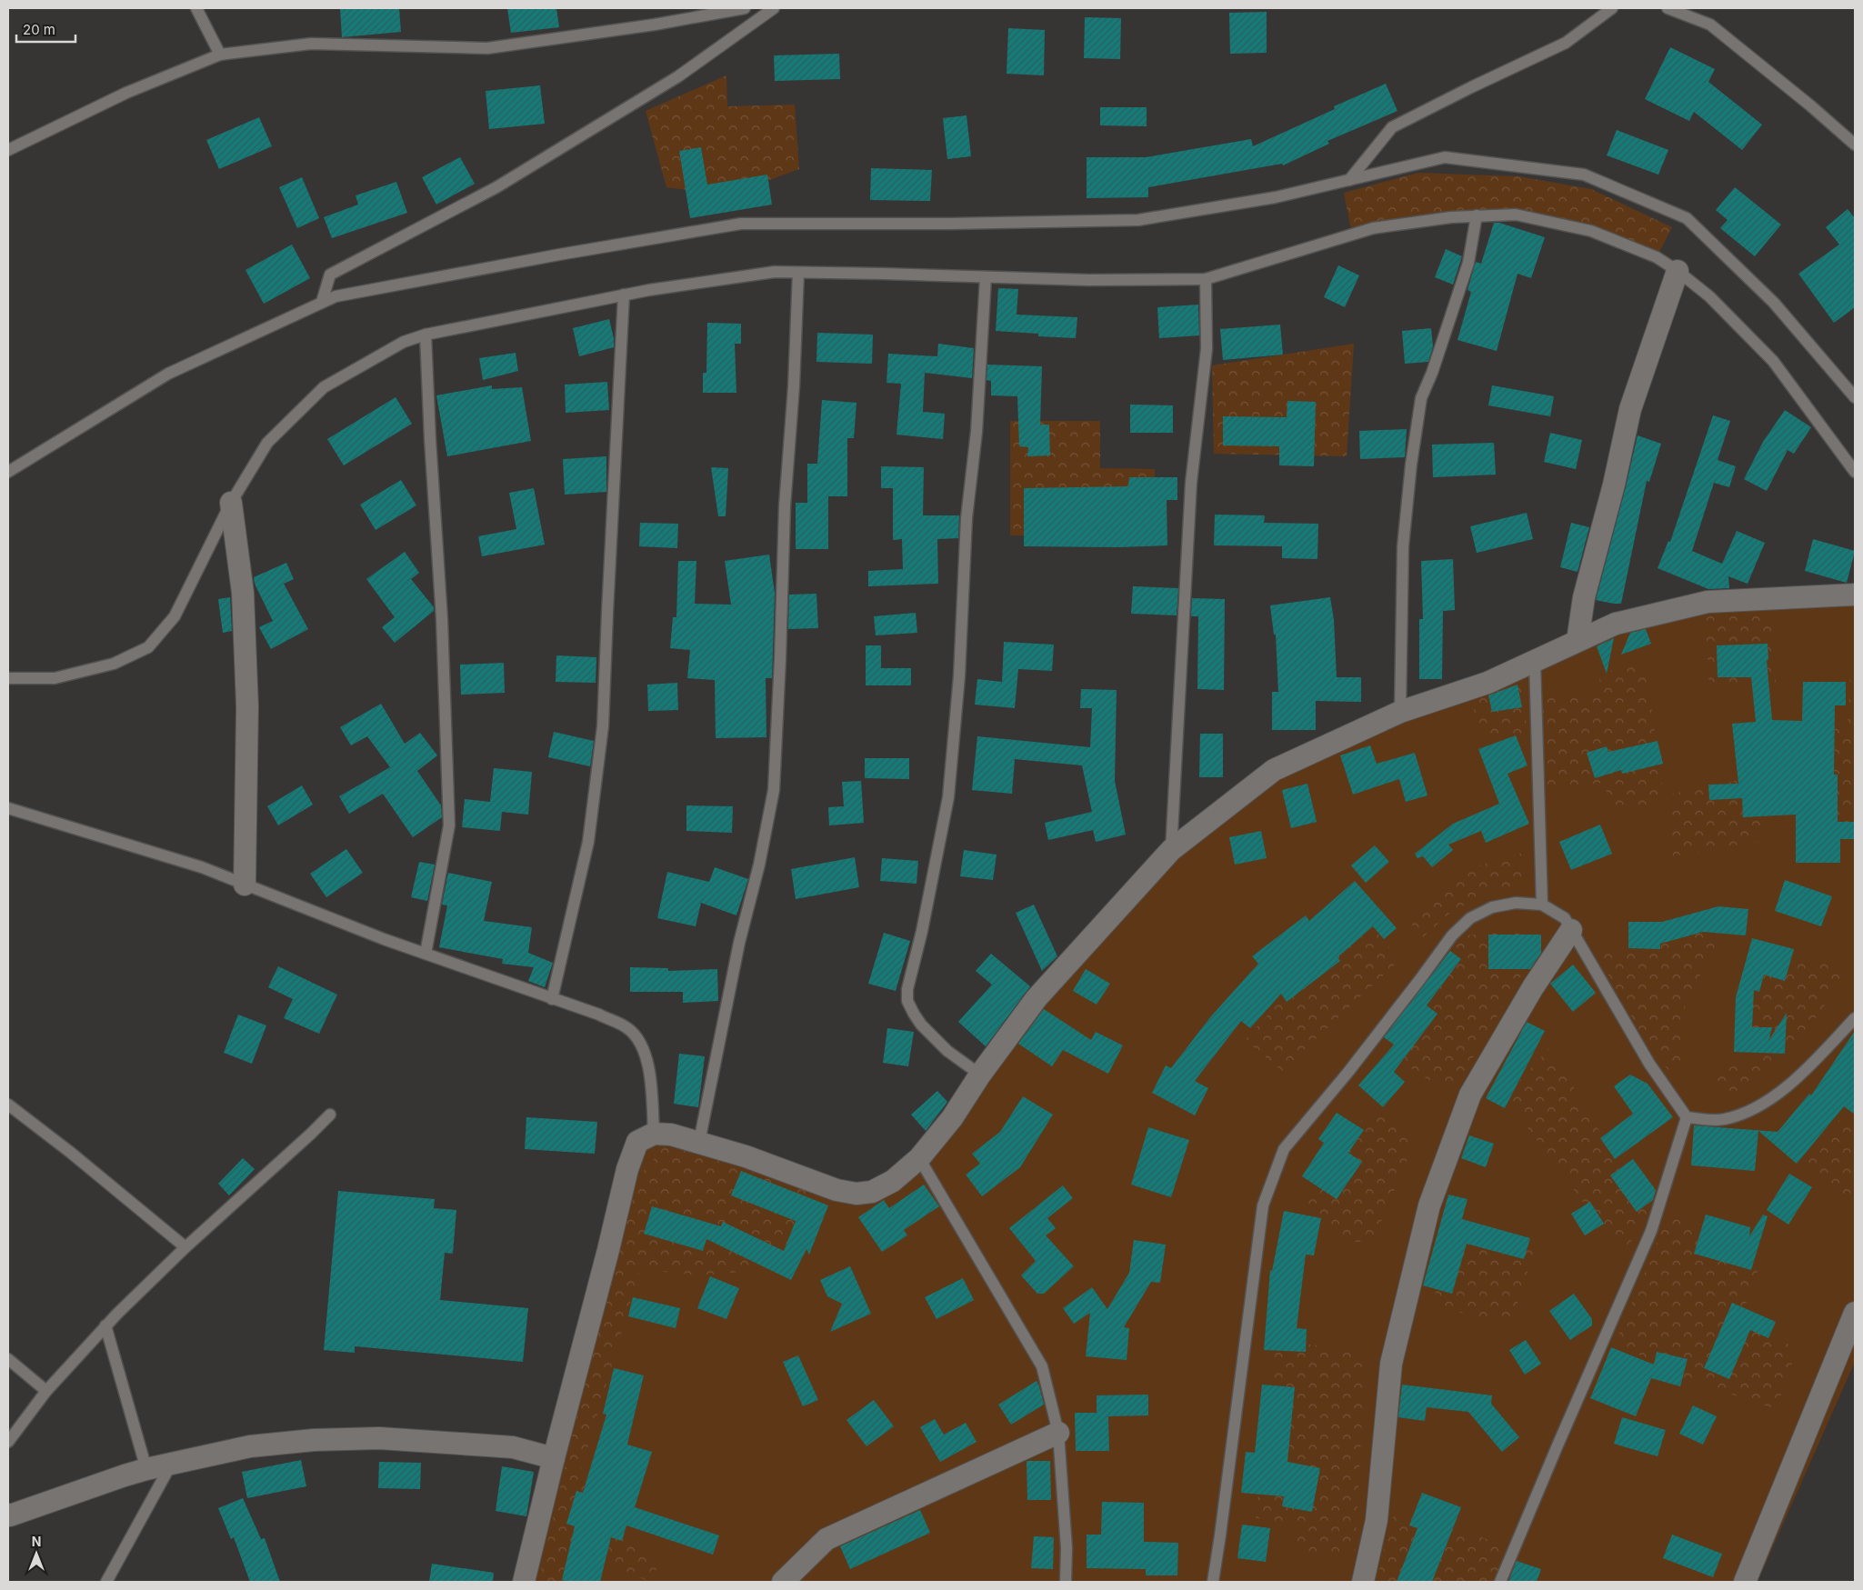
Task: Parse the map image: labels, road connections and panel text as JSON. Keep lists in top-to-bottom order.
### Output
{
  "scale_bar": "20 m",
  "north": "top"
}
